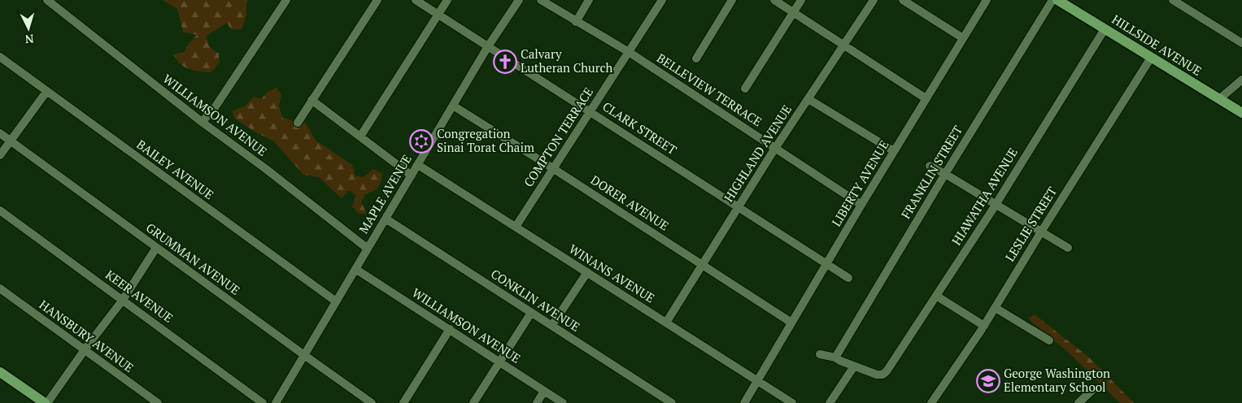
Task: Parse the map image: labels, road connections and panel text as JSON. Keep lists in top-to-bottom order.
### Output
{
  "streets": {
    "main road": ["HILLSIDE AVENUE"],
    "street": [
      "BELLEVIEW TERRACE",
      "WILLIAMSON AVENUE",
      "CLARK STREET",
      "COMPTON TERRACE",
      "HIGHLAND AVENUE",
      "BAILEY AVENUE",
      "FRANKLIN STREET",
      "LIBERTY AVENUE",
      "MAPLE AVENUE",
      "HIAWATHA AVENUE",
      "DORER AVENUE",
      "LESLIE STREET",
      "GRUMMAN AVENUE",
      "WINANS AVENUE",
      "KEER AVENUE",
      "CONKLIN AVENUE",
      "HANSBURY AVENUE"
    ]
  },
  "crossings": [
    ["HILLSIDE AVENUE", "HIAWATHA AVENUE"],
    ["HILLSIDE AVENUE", "LESLIE STREET"],
    ["BELLEVIEW TERRACE", "COMPTON TERRACE"],
    ["BELLEVIEW TERRACE", "HIGHLAND AVENUE"],
    ["BELLEVIEW TERRACE", "LIBERTY AVENUE"],
    ["WILLIAMSON AVENUE", "MAPLE AVENUE"],
    ["CLARK STREET", "COMPTON TERRACE"],
    ["CLARK STREET", "HIGHLAND AVENUE"],
    ["CLARK STREET", "LIBERTY AVENUE"],
    ["CLARK STREET", "MAPLE AVENUE"],
    ["COMPTON TERRACE", "DORER AVENUE"],
    ["COMPTON TERRACE", "WINANS AVENUE"],
    ["HIGHLAND AVENUE", "DORER AVENUE"],
    ["HIGHLAND AVENUE", "WINANS AVENUE"],
    ["BAILEY AVENUE", "MAPLE AVENUE"],
    ["LIBERTY AVENUE", "DORER AVENUE"],
    ["LIBERTY AVENUE", "WINANS AVENUE"],
    ["MAPLE AVENUE", "DORER AVENUE"],
    ["MAPLE AVENUE", "GRUMMAN AVENUE"],
    ["MAPLE AVENUE", "WINANS AVENUE"],
    ["MAPLE AVENUE", "CONKLIN AVENUE"]
  ],
  "places": {
    "church": ["Calvary Lutheran Church"],
    "synagogue": ["Congregation Sinai Torat Chaim"],
    "school or university": ["George Washington Elementary School"]
  },
  "north": "bottom"
}
